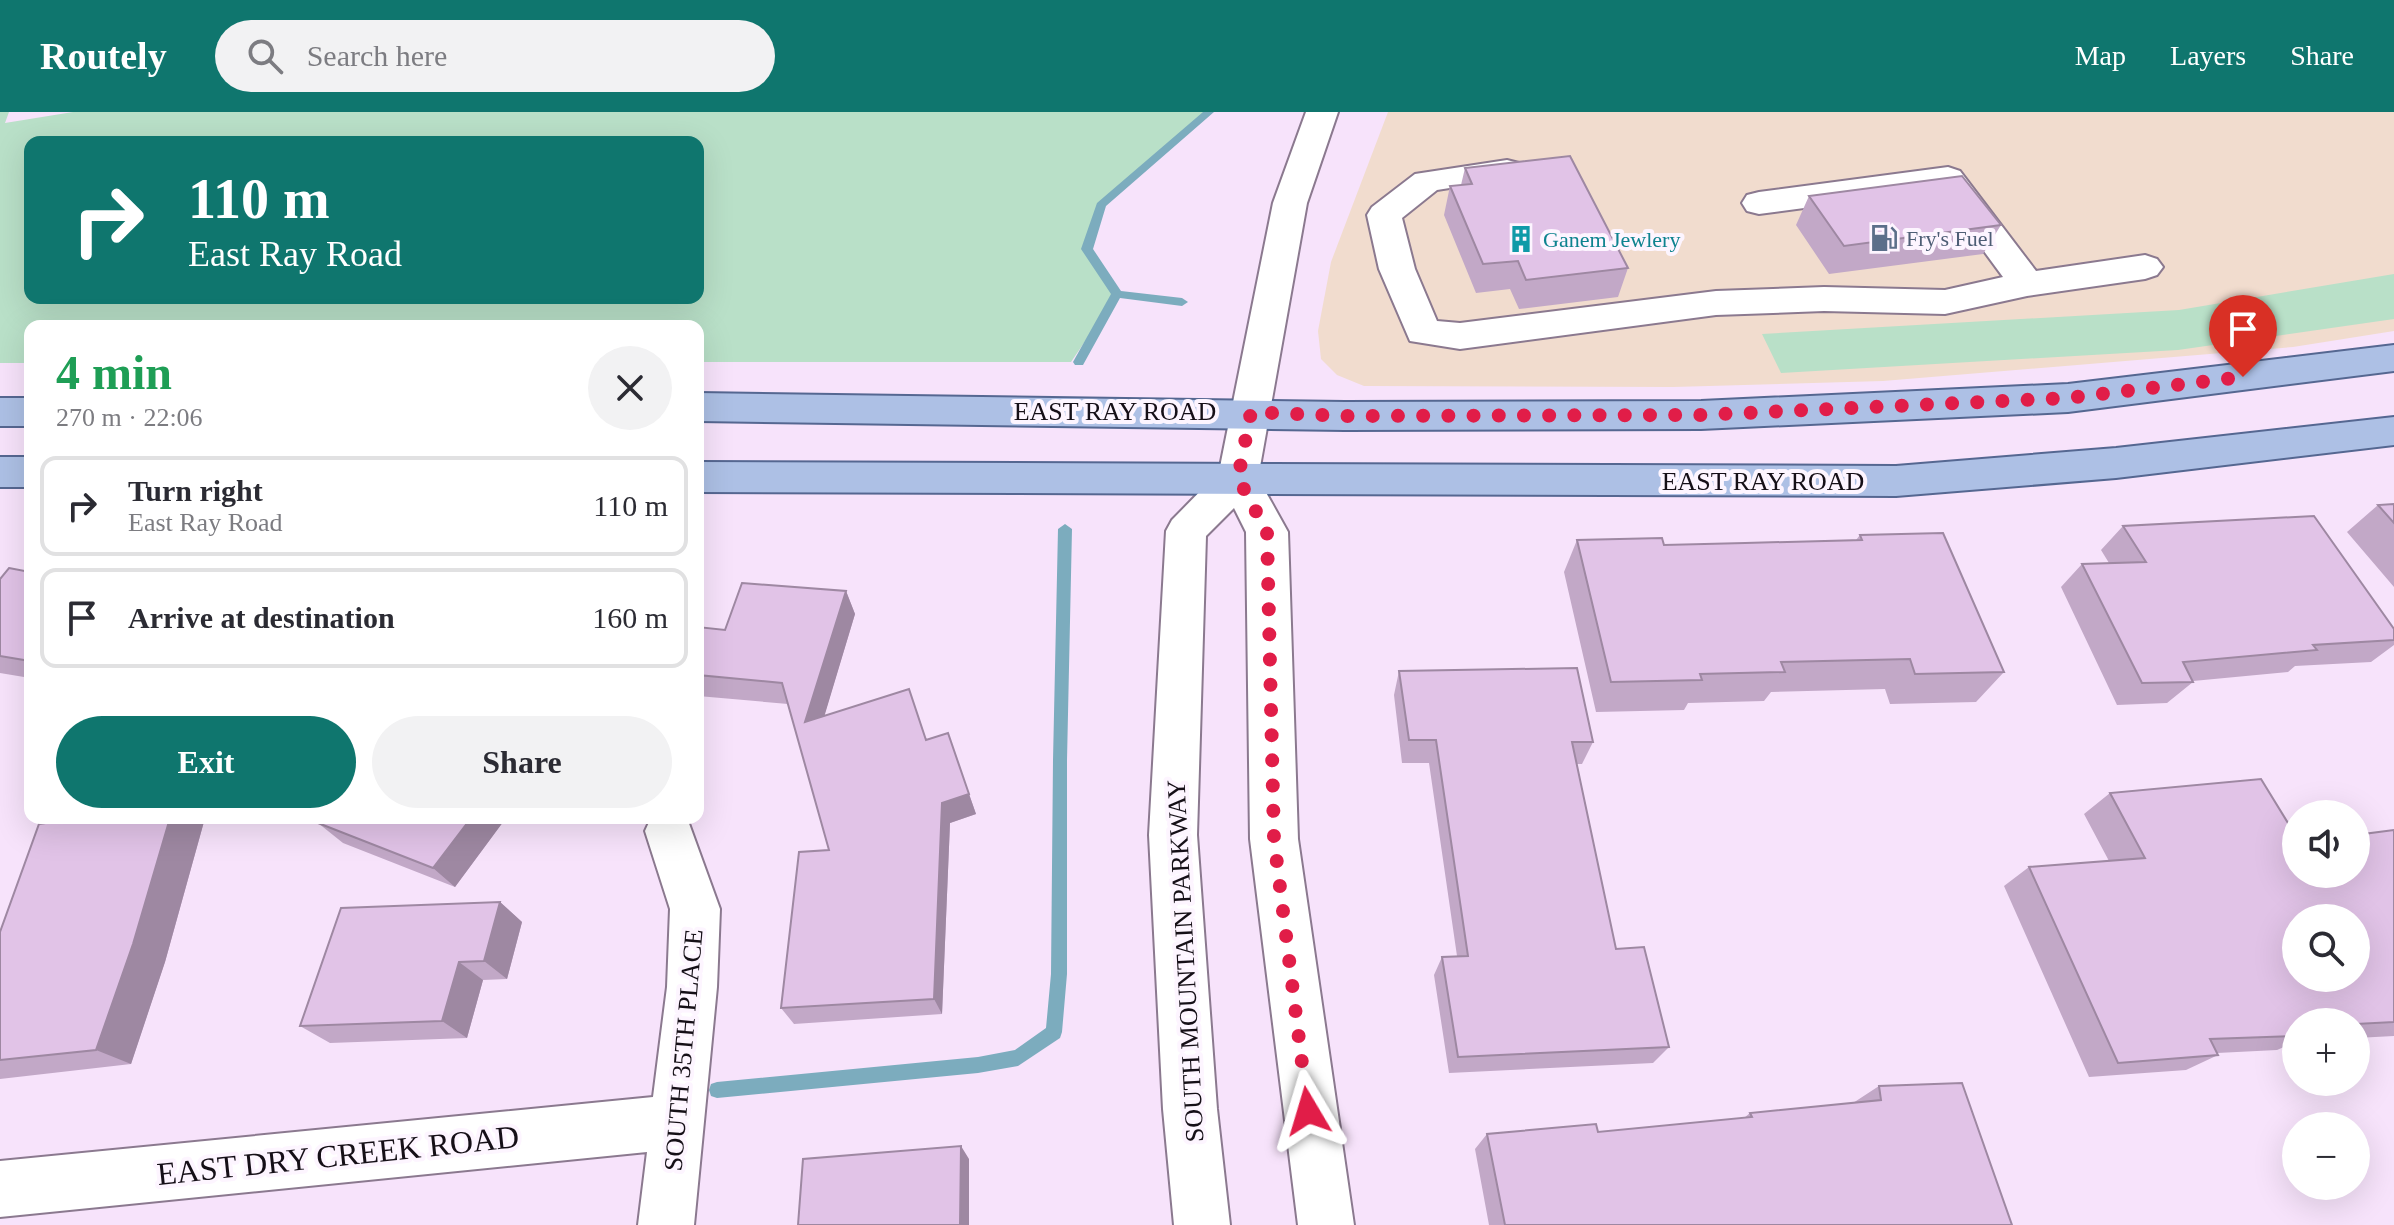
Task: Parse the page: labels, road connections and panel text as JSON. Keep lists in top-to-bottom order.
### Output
{
  "streets": {
    "main road": ["EAST RAY ROAD"],
    "street": ["SOUTH MOUNTAIN PARKWAY", "SOUTH 35TH PLACE", "EAST DRY CREEK ROAD"]
  },
  "crossings": [
    ["EAST RAY ROAD", "SOUTH MOUNTAIN PARKWAY"],
    ["SOUTH 35TH PLACE", "EAST DRY CREEK ROAD"]
  ],
  "places": {
    "fuel station": ["Fry's Fuel"],
    "building": ["Ganem Jewlery"]
  },
  "page": {
    "header": "Routely",
    "search": "Search here",
    "nav": ["Map", "Layers", "Share"],
    "turn": ["110 m", "East Ray Road"],
    "heading": ["4 min", "270 m · 22:06"],
    "list": [
      {
        "name": "Turn right",
        "note": "East Ray Road",
        "value": "110 m"
      },
      {
        "name": "Arrive at destination",
        "value": "160 m"
      }
    ],
    "buttons": ["Exit", "Share"],
    "map_buttons": ["+", "−"]
  }
}
